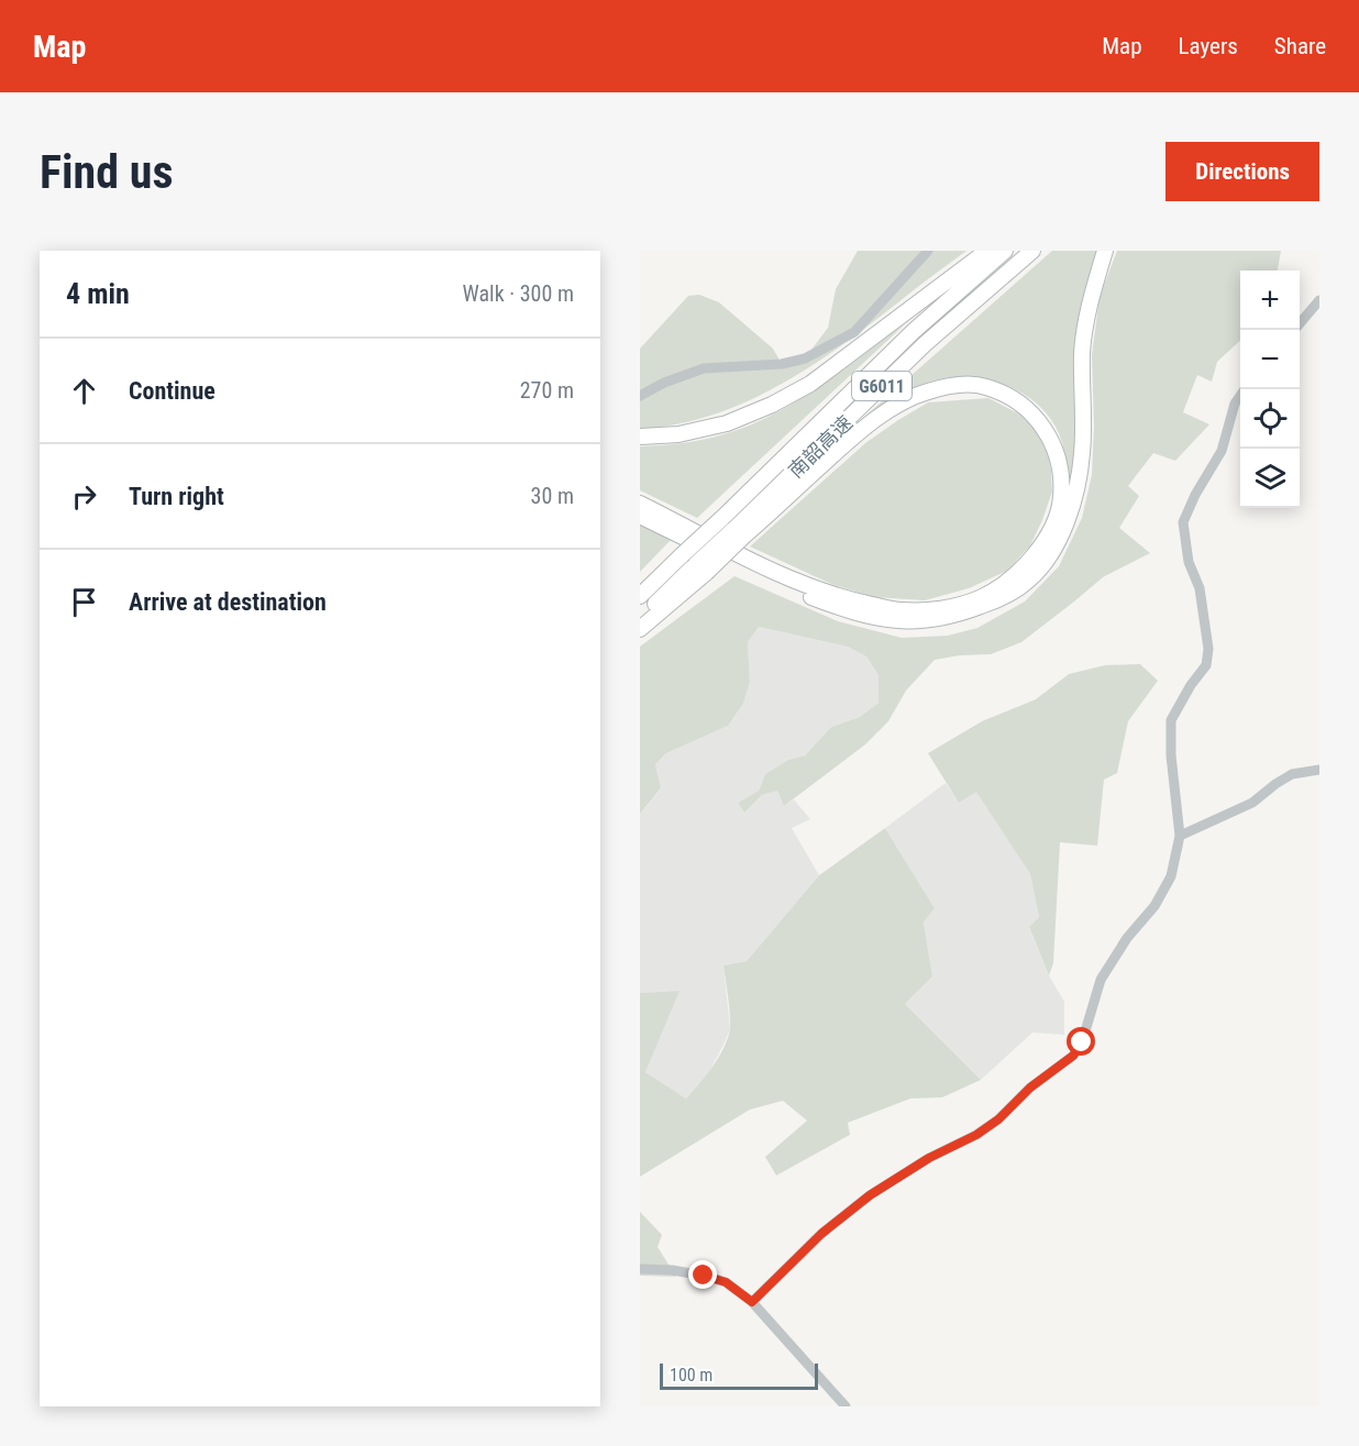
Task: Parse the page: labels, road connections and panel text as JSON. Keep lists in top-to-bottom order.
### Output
{
  "streets": {
    "highway": ["G6011", "南韶高速"]
  },
  "scale_bar": "100 m",
  "page": {
    "header": "Map",
    "nav": ["Map", "Layers", "Share"],
    "buttons": "Directions",
    "title": "Find us",
    "heading": ["4 min", "Walk · 300 m"],
    "map_buttons": ["+", "−"],
    "list": [
      ["Continue", "270 m"],
      ["Turn right", "30 m"],
      "Arrive at destination"
    ],
    "scale": "100 m"
  }
}
